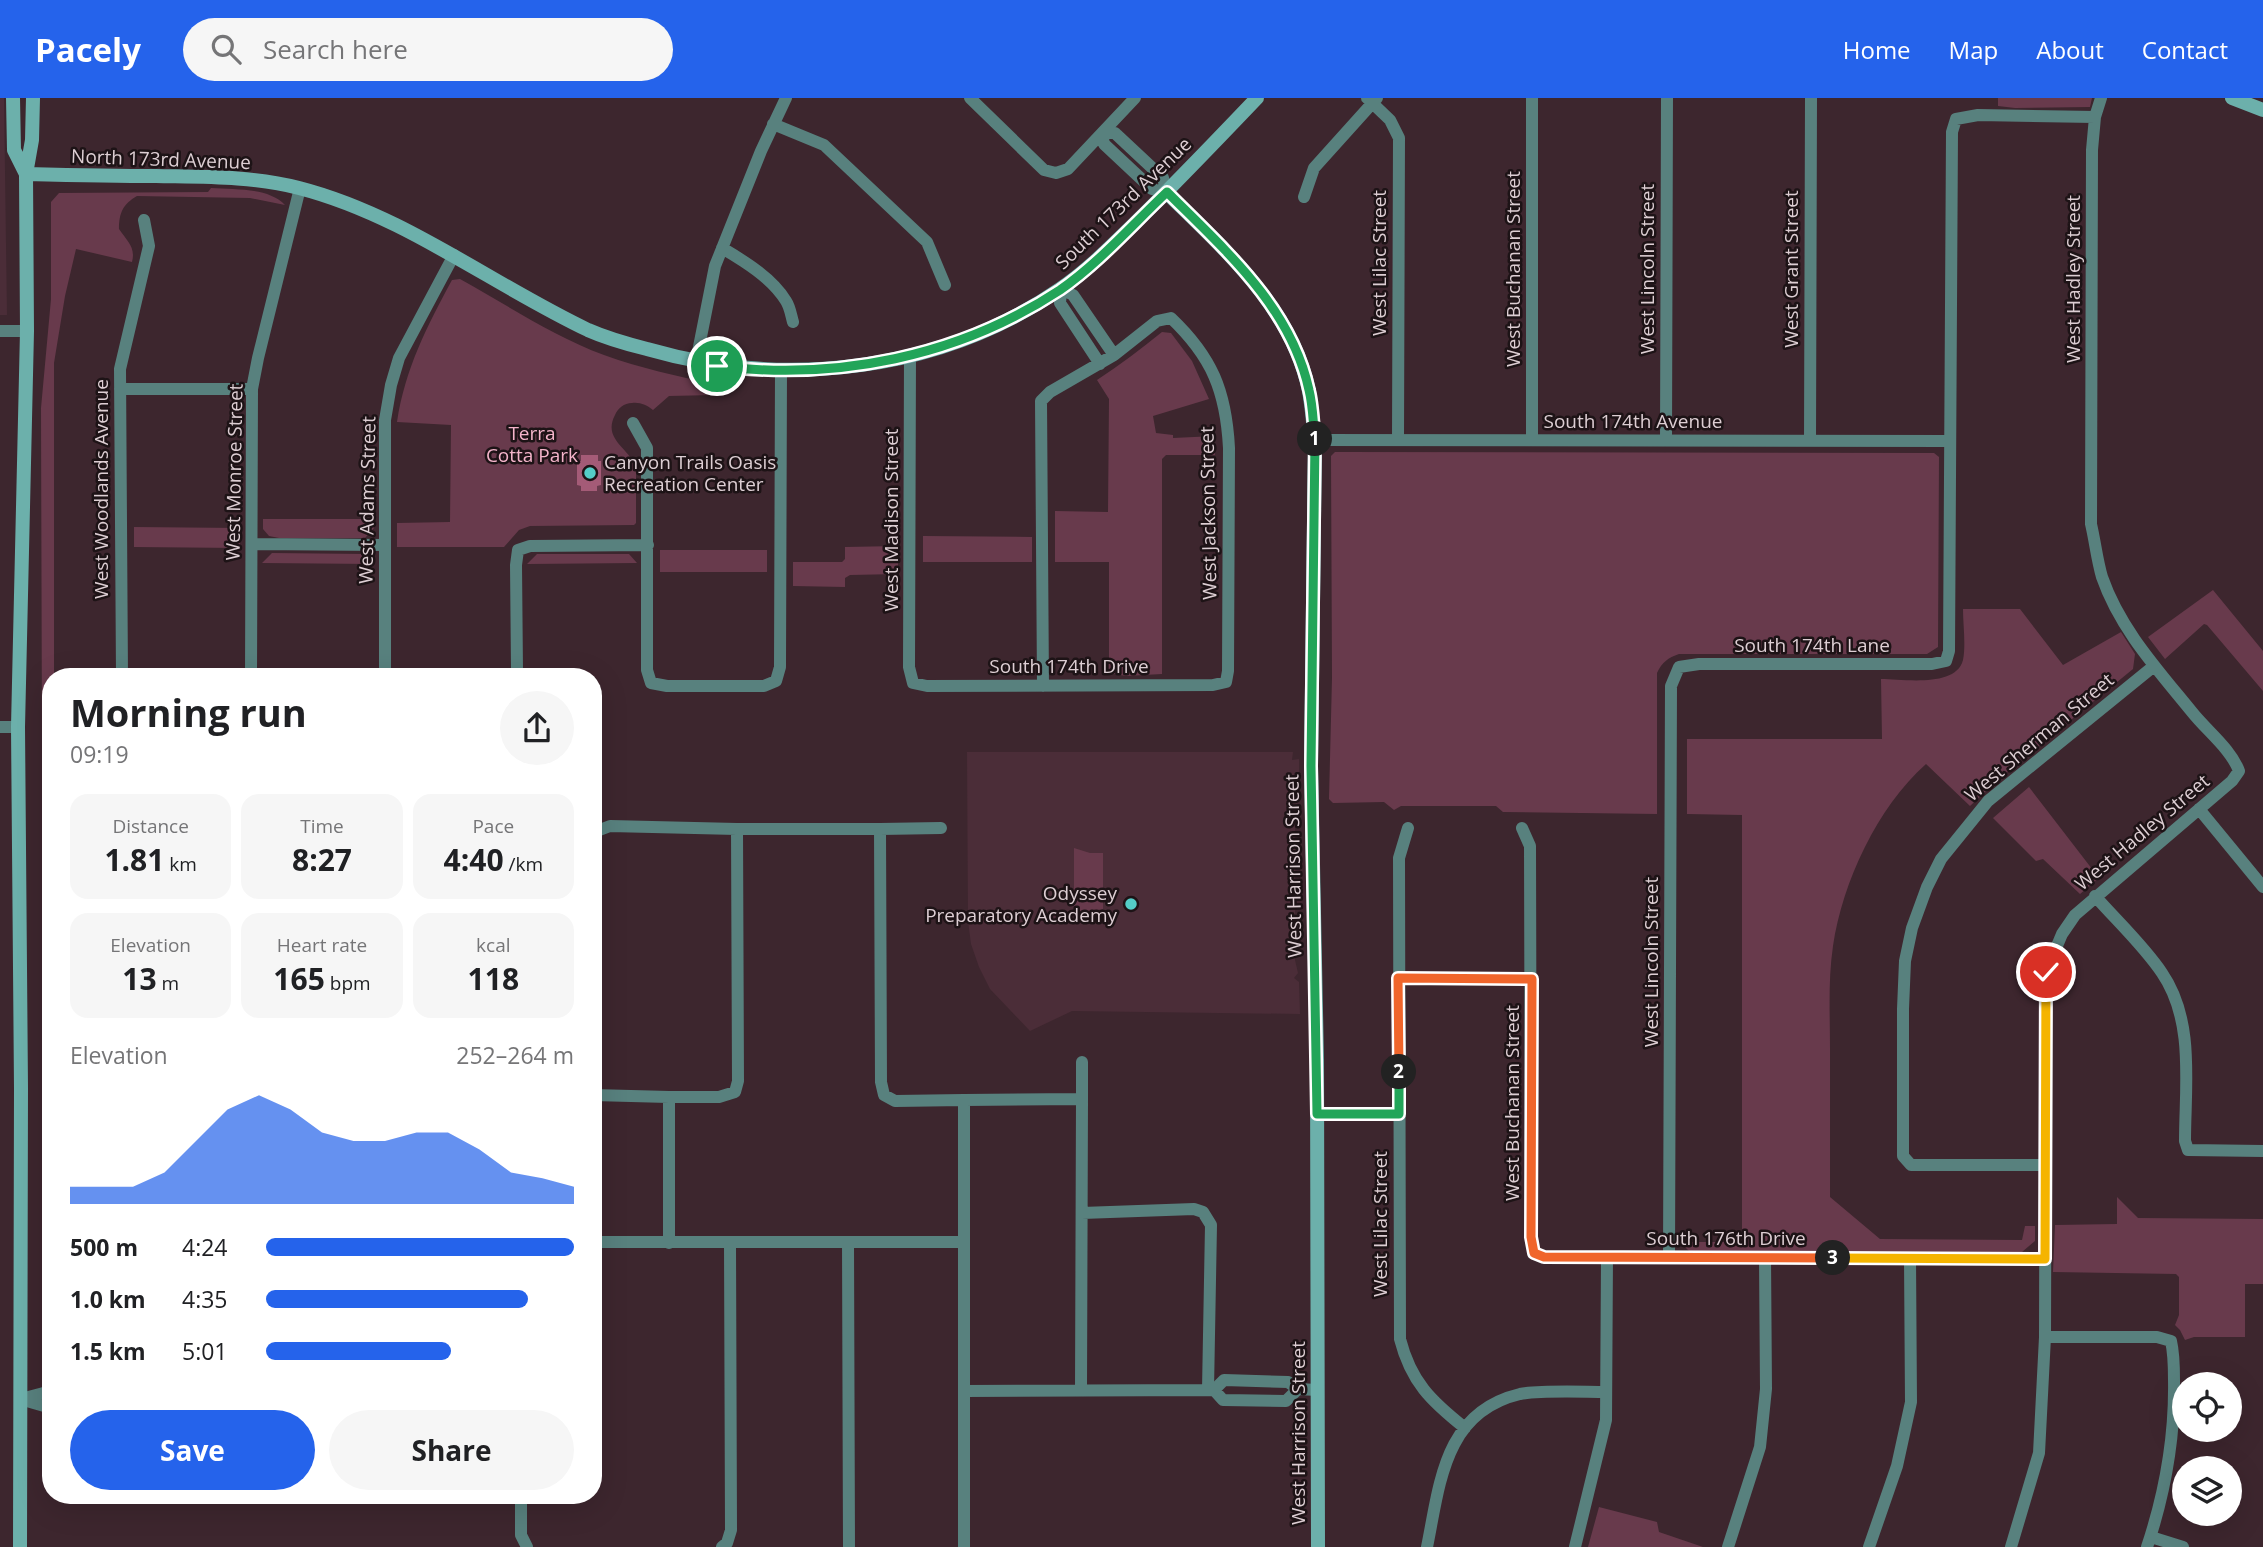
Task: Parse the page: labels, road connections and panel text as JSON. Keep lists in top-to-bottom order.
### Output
{
  "streets": {
    "street": [
      "North 173rd Avenue",
      "South 173rd Avenue",
      "West Lilac Street",
      "West Buchanan Street",
      "West Lincoln Street",
      "West Grant Street",
      "West Hadley Street",
      "South 174th Avenue",
      "West Monroe Street",
      "West Woodlands Avenue",
      "West Adams Street",
      "West Jackson Street",
      "West Madison Street",
      "South 174th Lane",
      "South 174th Drive",
      "West Sherman Street",
      "West Harrison Street",
      "South 176th Drive"
    ]
  },
  "crossings": [
    ["North 173rd Avenue", "South 173rd Avenue"],
    ["North 173rd Avenue", "West Monroe Street"],
    ["North 173rd Avenue", "West Adams Street"],
    ["South 173rd Avenue", "West Madison Street"],
    ["South 173rd Avenue", "West Harrison Street"],
    ["West Lilac Street", "South 174th Avenue"],
    ["West Buchanan Street", "South 174th Avenue"],
    ["West Buchanan Street", "South 176th Drive"],
    ["West Lincoln Street", "South 174th Avenue"],
    ["West Lincoln Street", "South 174th Lane"],
    ["West Lincoln Street", "South 176th Drive"],
    ["West Grant Street", "South 174th Avenue"],
    ["West Hadley Street", "West Sherman Street"],
    ["West Hadley Street", "South 176th Drive"],
    ["South 174th Avenue", "South 174th Lane"],
    ["South 174th Avenue", "West Harrison Street"],
    ["West Jackson Street", "South 174th Drive"],
    ["West Madison Street", "South 174th Drive"]
  ],
  "parks": ["Terra Cotta Park"],
  "places": ["Canyon Trails Oasis Recreation Center", "Odyssey Preparatory Academy"],
  "page": {
    "header": "Pacely",
    "search": "Search here",
    "nav": [
      "Home",
      "Map",
      "About",
      "Contact"
    ],
    "pins": ["1", "2", "3"],
    "heading": ["Morning run", "09:19"],
    "stats": [
      ["Distance", "1.81 km"],
      ["Time", "8:27"],
      ["Pace", "4:40 /km"],
      ["Elevation", "13 m"],
      ["Heart rate", "165 bpm"],
      ["kcal", "118"]
    ],
    "chart": ["Elevation", "252–264 m"],
    "list": [
      {
        "name": "500 m",
        "note": "4:24"
      },
      {
        "name": "1.0 km",
        "note": "4:35"
      },
      {
        "name": "1.5 km",
        "note": "5:01"
      }
    ],
    "buttons": ["Save", "Share"]
  }
}
